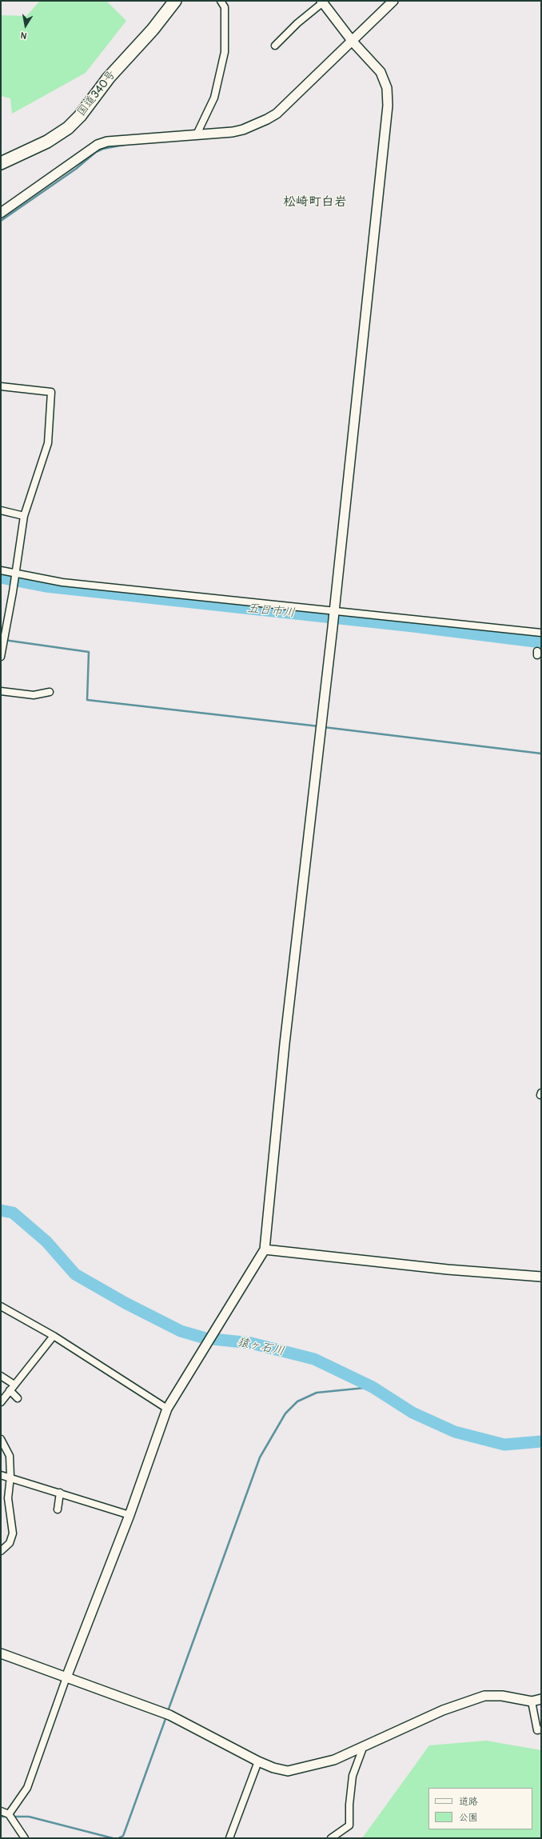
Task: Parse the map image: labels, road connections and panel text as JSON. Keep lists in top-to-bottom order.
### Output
{
  "streets": {
    "highway": ["国道340号"]
  },
  "districts": ["松崎町白岩"],
  "water": ["五日市川", "猿ヶ石川"],
  "legend": ["道路", "公園"],
  "north": "bottom"
}
